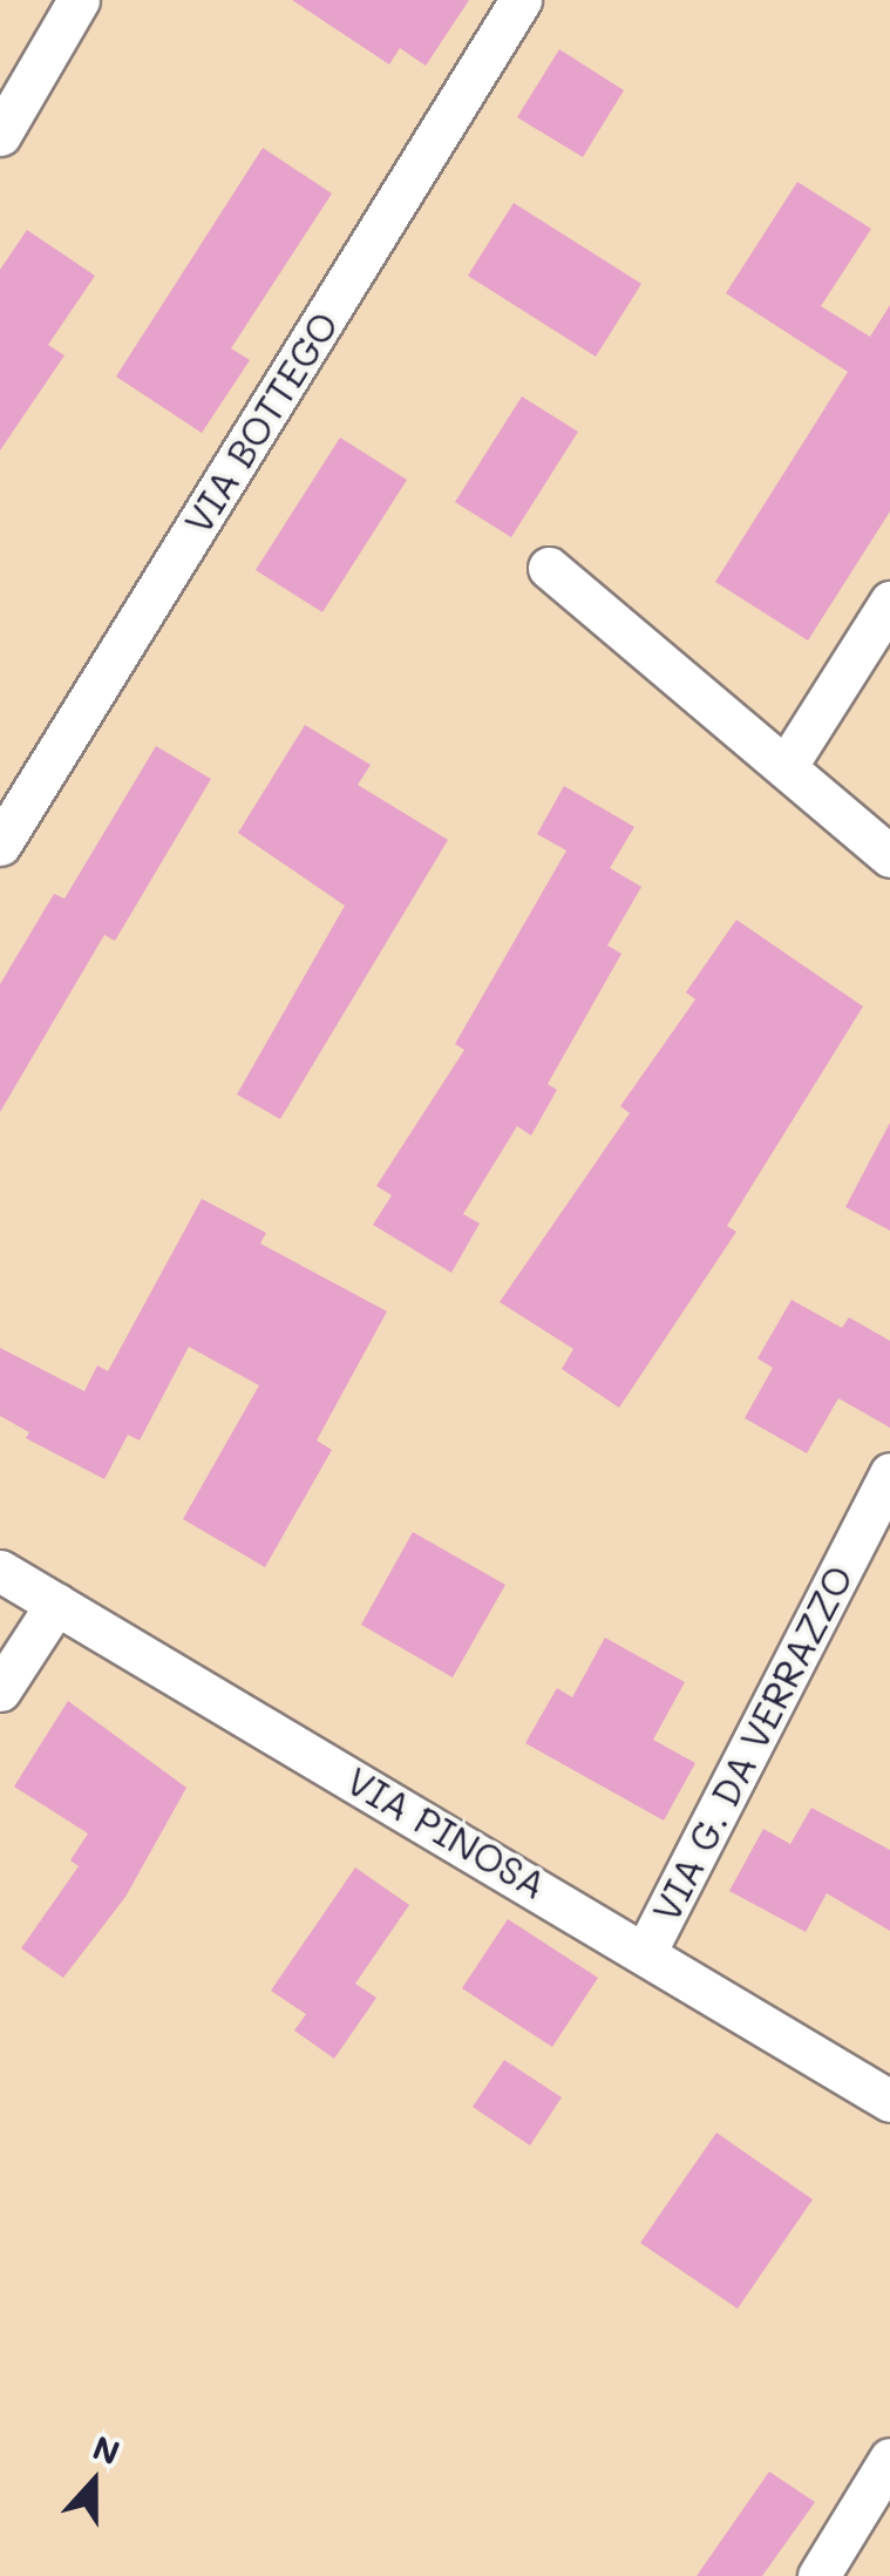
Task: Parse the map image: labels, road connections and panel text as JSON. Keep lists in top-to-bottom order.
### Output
{
  "streets": {
    "street": ["VIA BOTTEGO", "VIA G. DA VERRAZZO", "VIA PINOSA"]
  },
  "crossings": [
    ["VIA G. DA VERRAZZO", "VIA PINOSA"]
  ],
  "north": "top"
}
